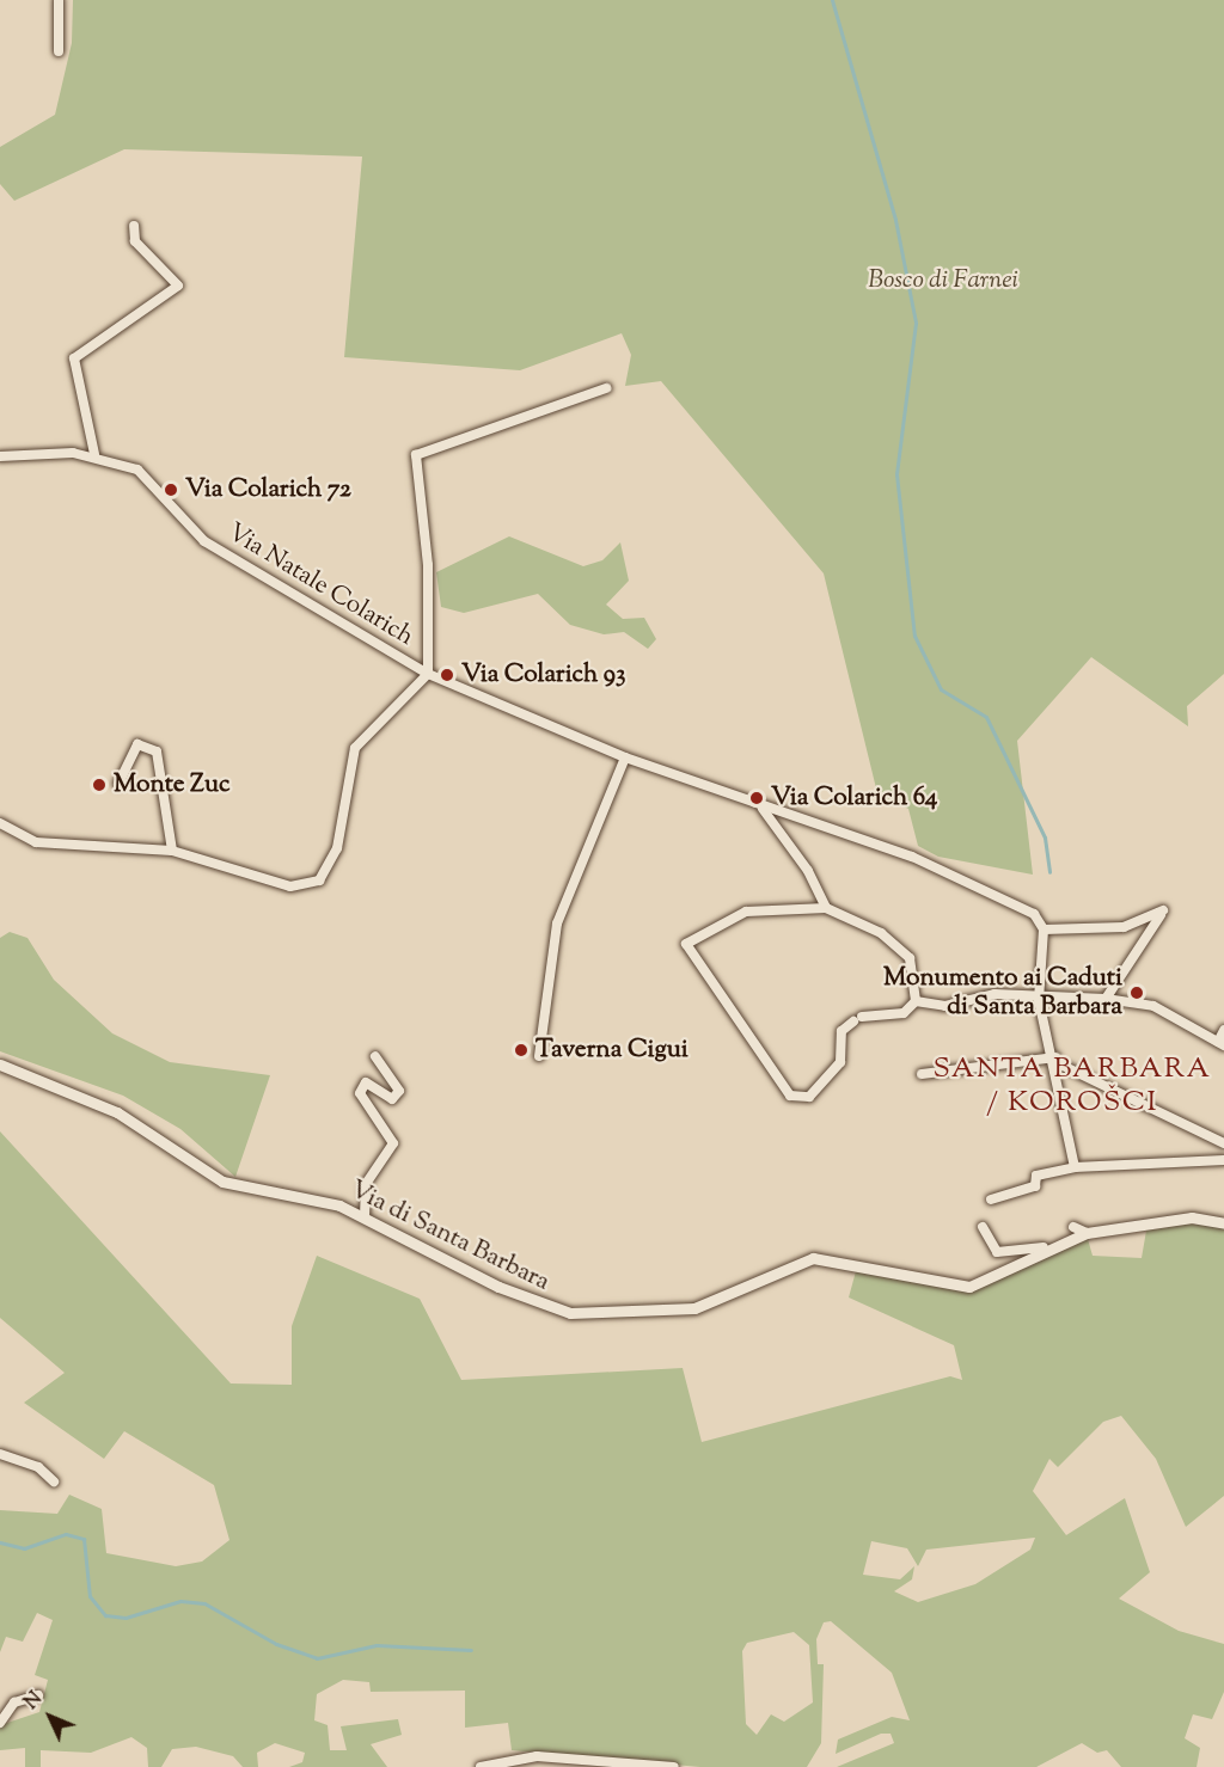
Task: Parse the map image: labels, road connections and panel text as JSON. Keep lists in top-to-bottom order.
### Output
{
  "streets": {
    "street": ["Via Natale Colarich", "Via di Santa Barbara"]
  },
  "districts": ["SANTA BARBARA / KOROŠCI"],
  "parks": ["Bosco di Farnei"],
  "places": [
    "Via Colarich 72",
    "Via Colarich 93",
    "Monte Zuc",
    "Via Colarich 64",
    "Monumento ai Caduti di Santa Barbara",
    "Taverna Cigui"
  ],
  "north": "top left"
}
